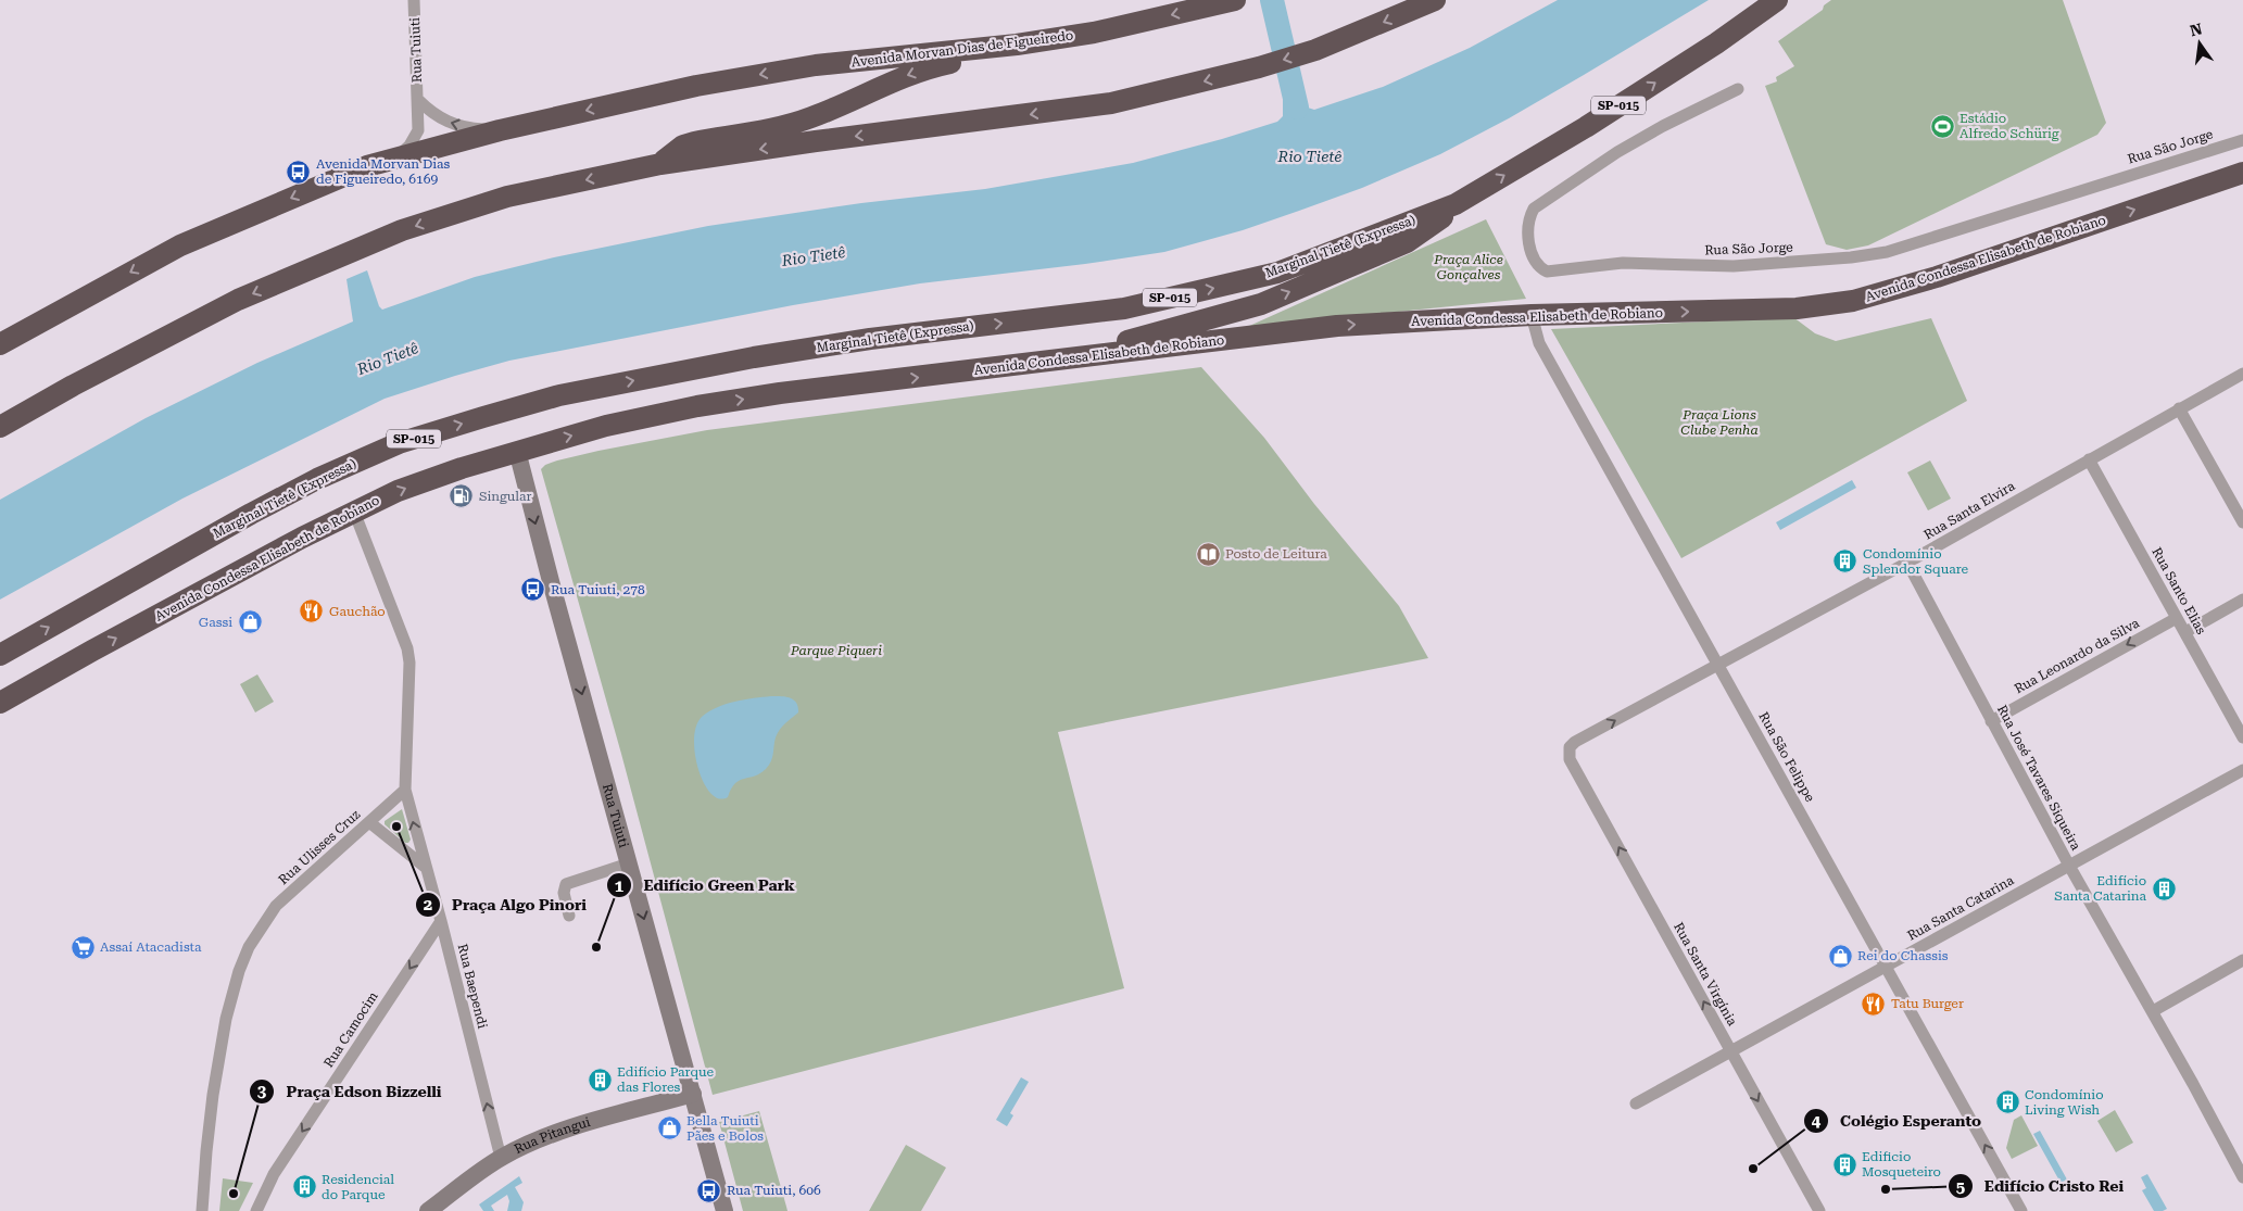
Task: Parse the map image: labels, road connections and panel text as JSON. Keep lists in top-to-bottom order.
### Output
{
  "streets": {
    "highway": [
      "Avenida Morvan Dias de Figueiredo",
      "SP-015",
      "Marginal Tietê (Expressa)",
      "Avenida Condessa Elisabeth de Robiano"
    ],
    "street": [
      "Rua Tuiuti",
      "Rua São Jorge",
      "Rua Santa Elvira",
      "Rua Santo Elias",
      "Rua Leonardo da Silva",
      "Rua São Felippe",
      "Rua José Tavares Siqueira",
      "Rua Ulisses Cruz",
      "Rua Santa Catarina",
      "Rua Santa Virgínia",
      "Rua Baependi",
      "Rua Camocim",
      "Rua Pitangui"
    ]
  },
  "crossings": [
    ["Avenida Morvan Dias de Figueiredo", "Rua Tuiuti"],
    ["Rua Tuiuti", "Avenida Condessa Elisabeth de Robiano"],
    ["Rua Tuiuti", "Rua Pitangui"],
    ["Avenida Condessa Elisabeth de Robiano", "Rua São Felippe"],
    ["Rua Santa Elvira", "Rua Santo Elias"],
    ["Rua Santa Elvira", "Rua São Felippe"],
    ["Rua Santa Elvira", "Rua José Tavares Siqueira"],
    ["Rua Santa Elvira", "Rua Santa Virgínia"],
    ["Rua Santo Elias", "Rua Leonardo da Silva"],
    ["Rua Leonardo da Silva", "Rua José Tavares Siqueira"],
    ["Rua São Felippe", "Rua Santa Catarina"],
    ["Rua José Tavares Siqueira", "Rua Santa Catarina"],
    ["Rua Ulisses Cruz", "Rua Baependi"],
    ["Rua Santa Catarina", "Rua Santa Virgínia"],
    ["Rua Baependi", "Rua Camocim"],
    ["Rua Baependi", "Rua Pitangui"]
  ],
  "one_way": [
    "Rua Tuiuti",
    "Avenida Condessa Elisabeth de Robiano",
    "Rua Leonardo da Silva",
    "Rua Baependi",
    "Rua Camocim"
  ],
  "water": ["Rio Tietê"],
  "parks": ["Praça Alice Gonçalves", "Praça Lions Clube Penha", "Parque Piqueri"],
  "places": {
    "sports": ["Estádio Alfredo Schürig"],
    "bus stop": ["Avenida Morvan Dias de Figueiredo, 6169", "Rua Tuiuti, 278", "Rua Tuiuti, 606"],
    "fuel station": ["Singular"],
    "library": ["Posto de Leitura"],
    "building": [
      "Condomínio Splendor Square",
      "Edifício Santa Catarina",
      "Edifício Parque das Flores",
      "Condomínio Living Wish",
      "Edificio Mosqueteiro",
      "Residencial do Parque"
    ],
    "restaurant": ["Gauchão", "Tatu Burger"],
    "shop": ["Gassi", "Rei do Chassis", "Bella Tuiuti Pães e Bolos"],
    "other": [
      "Praça Algo Pinori",
      "Edifício Green Park",
      "Colégio Esperanto",
      "Edifício Cristo Rei",
      "Praça Edson Bizzelli"
    ],
    "supermarket": ["Assaí Atacadista"]
  },
  "north": "top"
}
